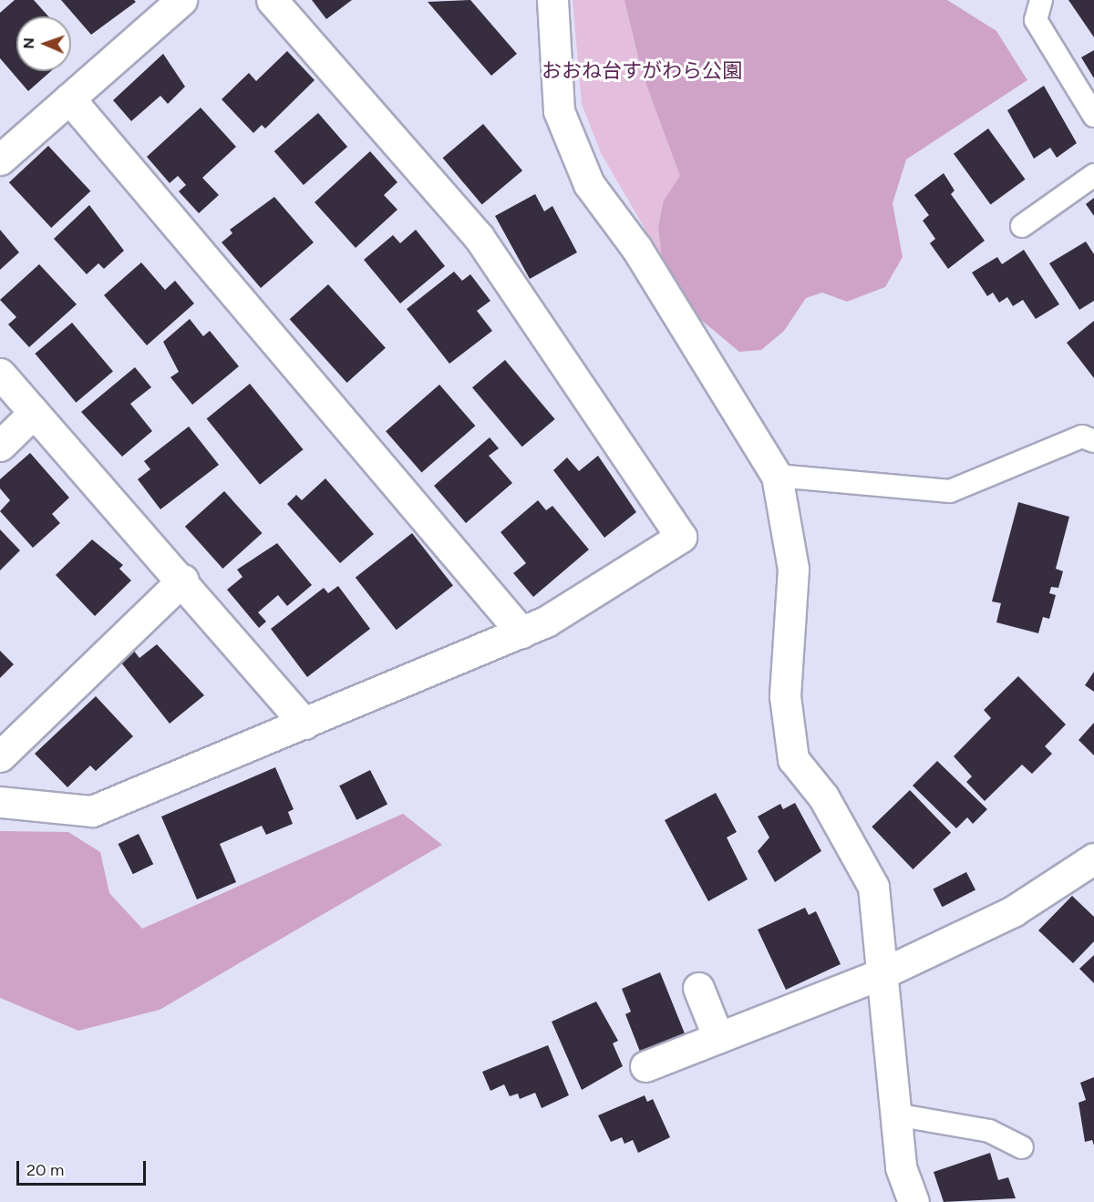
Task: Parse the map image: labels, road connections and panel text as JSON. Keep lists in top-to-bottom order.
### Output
{
  "parks": ["おおね台すがわら公園"],
  "scale_bar": "20 m",
  "north": "left"
}
